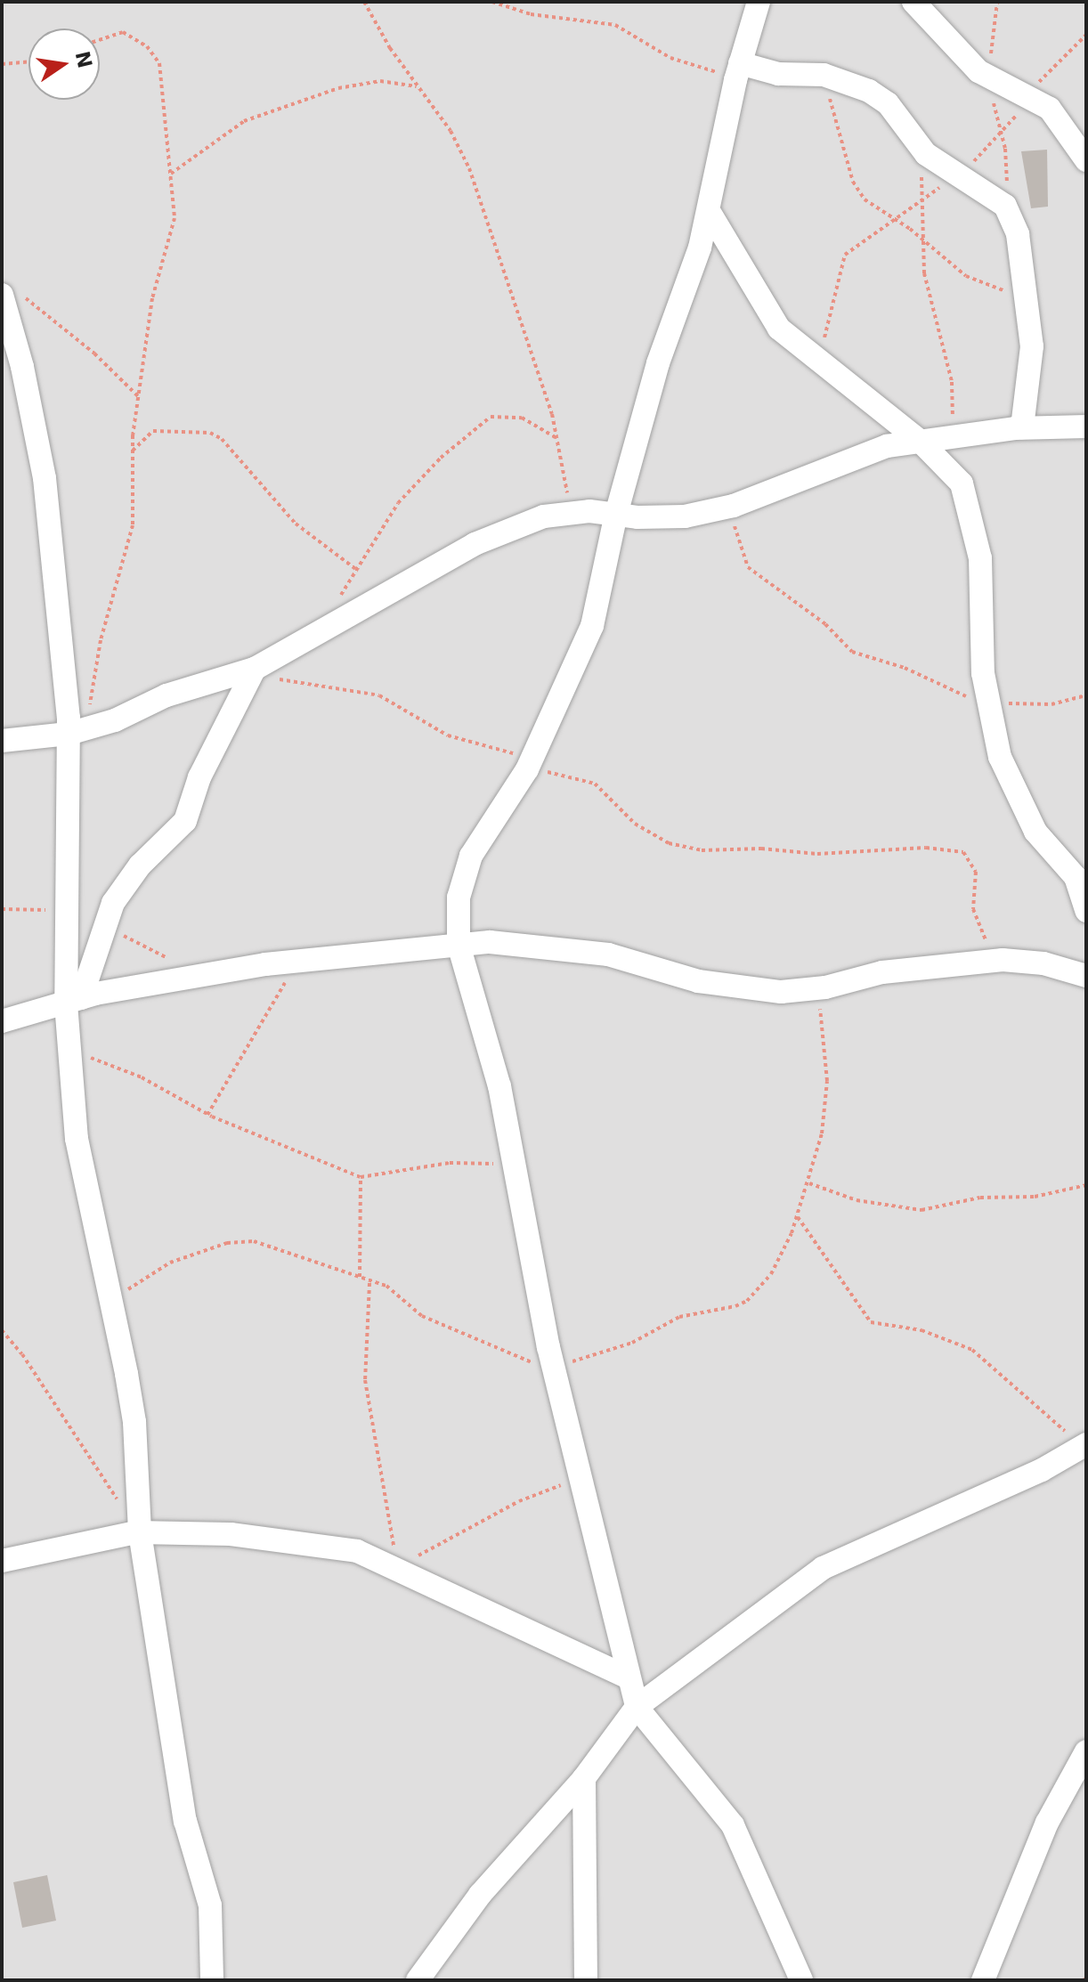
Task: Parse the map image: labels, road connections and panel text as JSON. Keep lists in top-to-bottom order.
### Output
{
  "north": "right"
}
